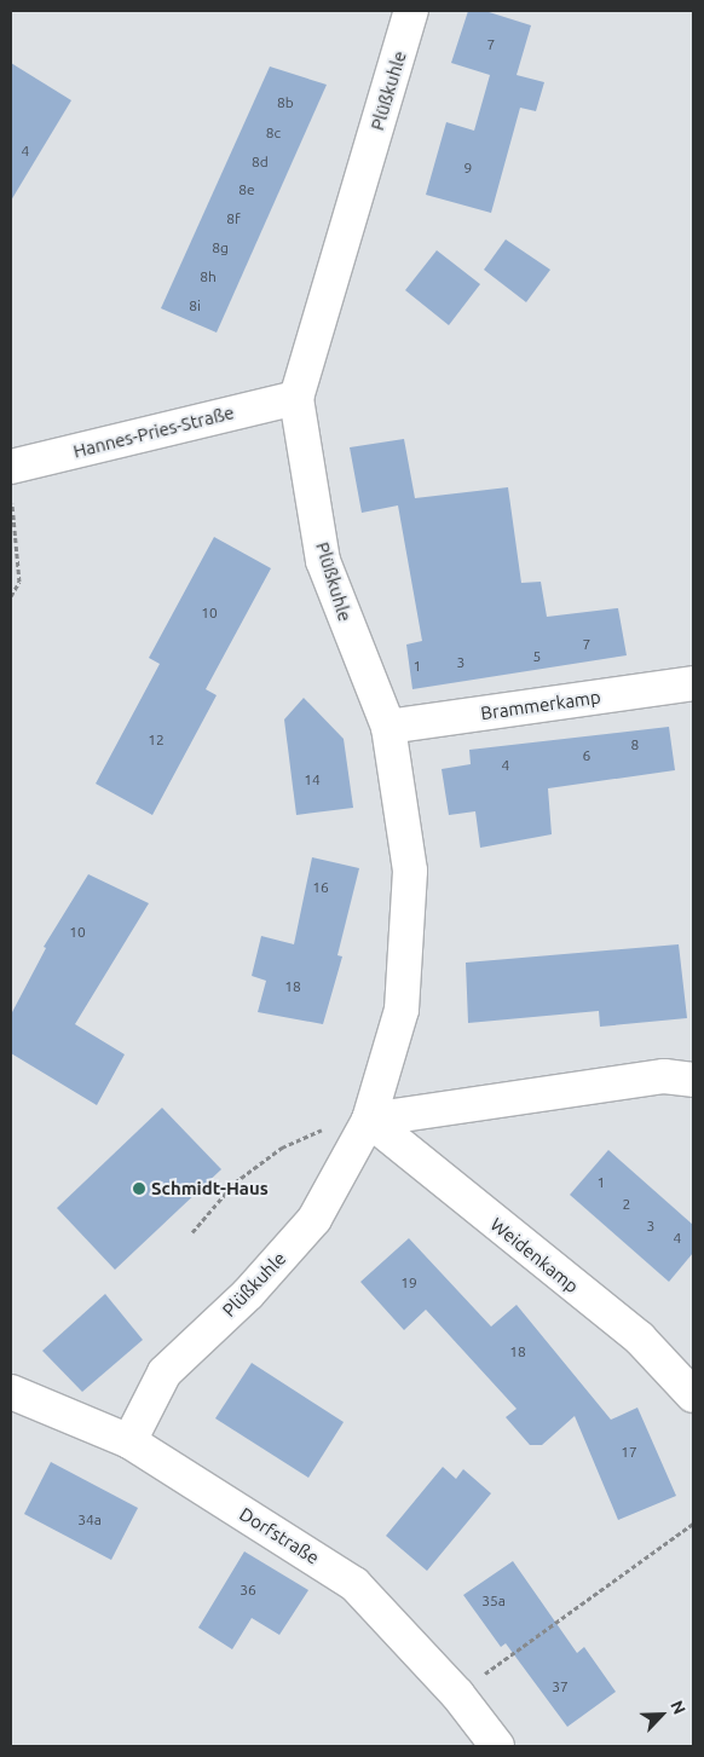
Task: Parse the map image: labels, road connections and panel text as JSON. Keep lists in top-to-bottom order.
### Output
{
  "streets": {
    "street": [
      "Plüßkuhle",
      "Hannes-Pries-Straße",
      "Brammerkamp",
      "Weidenkamp",
      "Dorfstraße"
    ]
  },
  "crossings": [
    ["Plüßkuhle", "Hannes-Pries-Straße"],
    ["Plüßkuhle", "Brammerkamp"],
    ["Plüßkuhle", "Weidenkamp"],
    ["Plüßkuhle", "Dorfstraße"]
  ],
  "places": ["Schmidt-Haus"],
  "house_numbers": [
    "7",
    "8b",
    "8c",
    "4",
    "8d",
    "9",
    "8e",
    "8f",
    "8g",
    "8h",
    "8i",
    "10",
    "7",
    "5",
    "3",
    "1",
    "12",
    "8",
    "6",
    "4",
    "14",
    "16",
    "10",
    "18",
    "1",
    "2",
    "3",
    "4",
    "19",
    "18",
    "17",
    "34a",
    "36",
    "35a",
    "37"
  ],
  "north": "top right"
}
